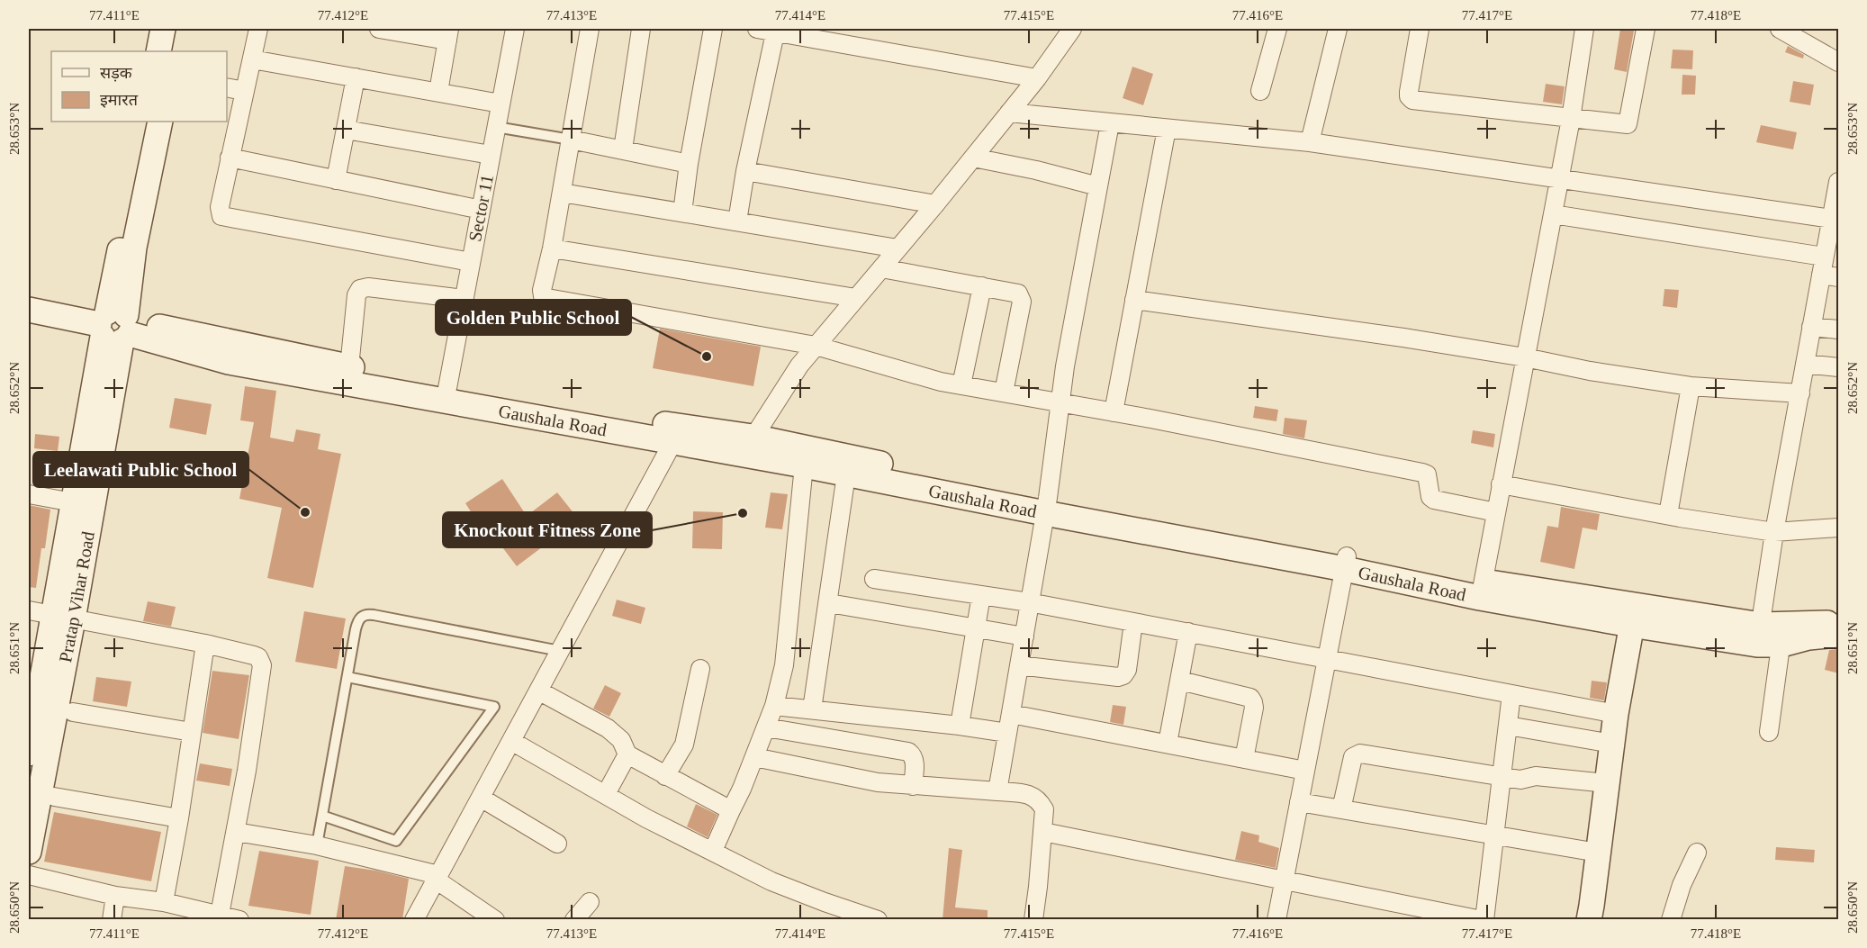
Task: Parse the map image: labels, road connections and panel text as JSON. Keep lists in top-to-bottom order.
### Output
{
  "streets": {
    "street": ["Sector 11", "Gaushala Road", "Pratap Vihar Road"]
  },
  "crossings": [
    ["Sector 11", "Gaushala Road"],
    ["Gaushala Road", "Pratap Vihar Road"]
  ],
  "places": ["Golden Public School", "Leelawati Public School", "Knockout Fitness Zone"],
  "legend": ["सड़क", "इमारत"],
  "coordinates": [
    "77.411°E",
    "77.412°E",
    "77.413°E",
    "77.414°E",
    "77.415°E",
    "77.416°E",
    "77.417°E",
    "77.418°E",
    "28.653°N",
    "28.652°N",
    "28.651°N",
    "28.650°N"
  ]
}
